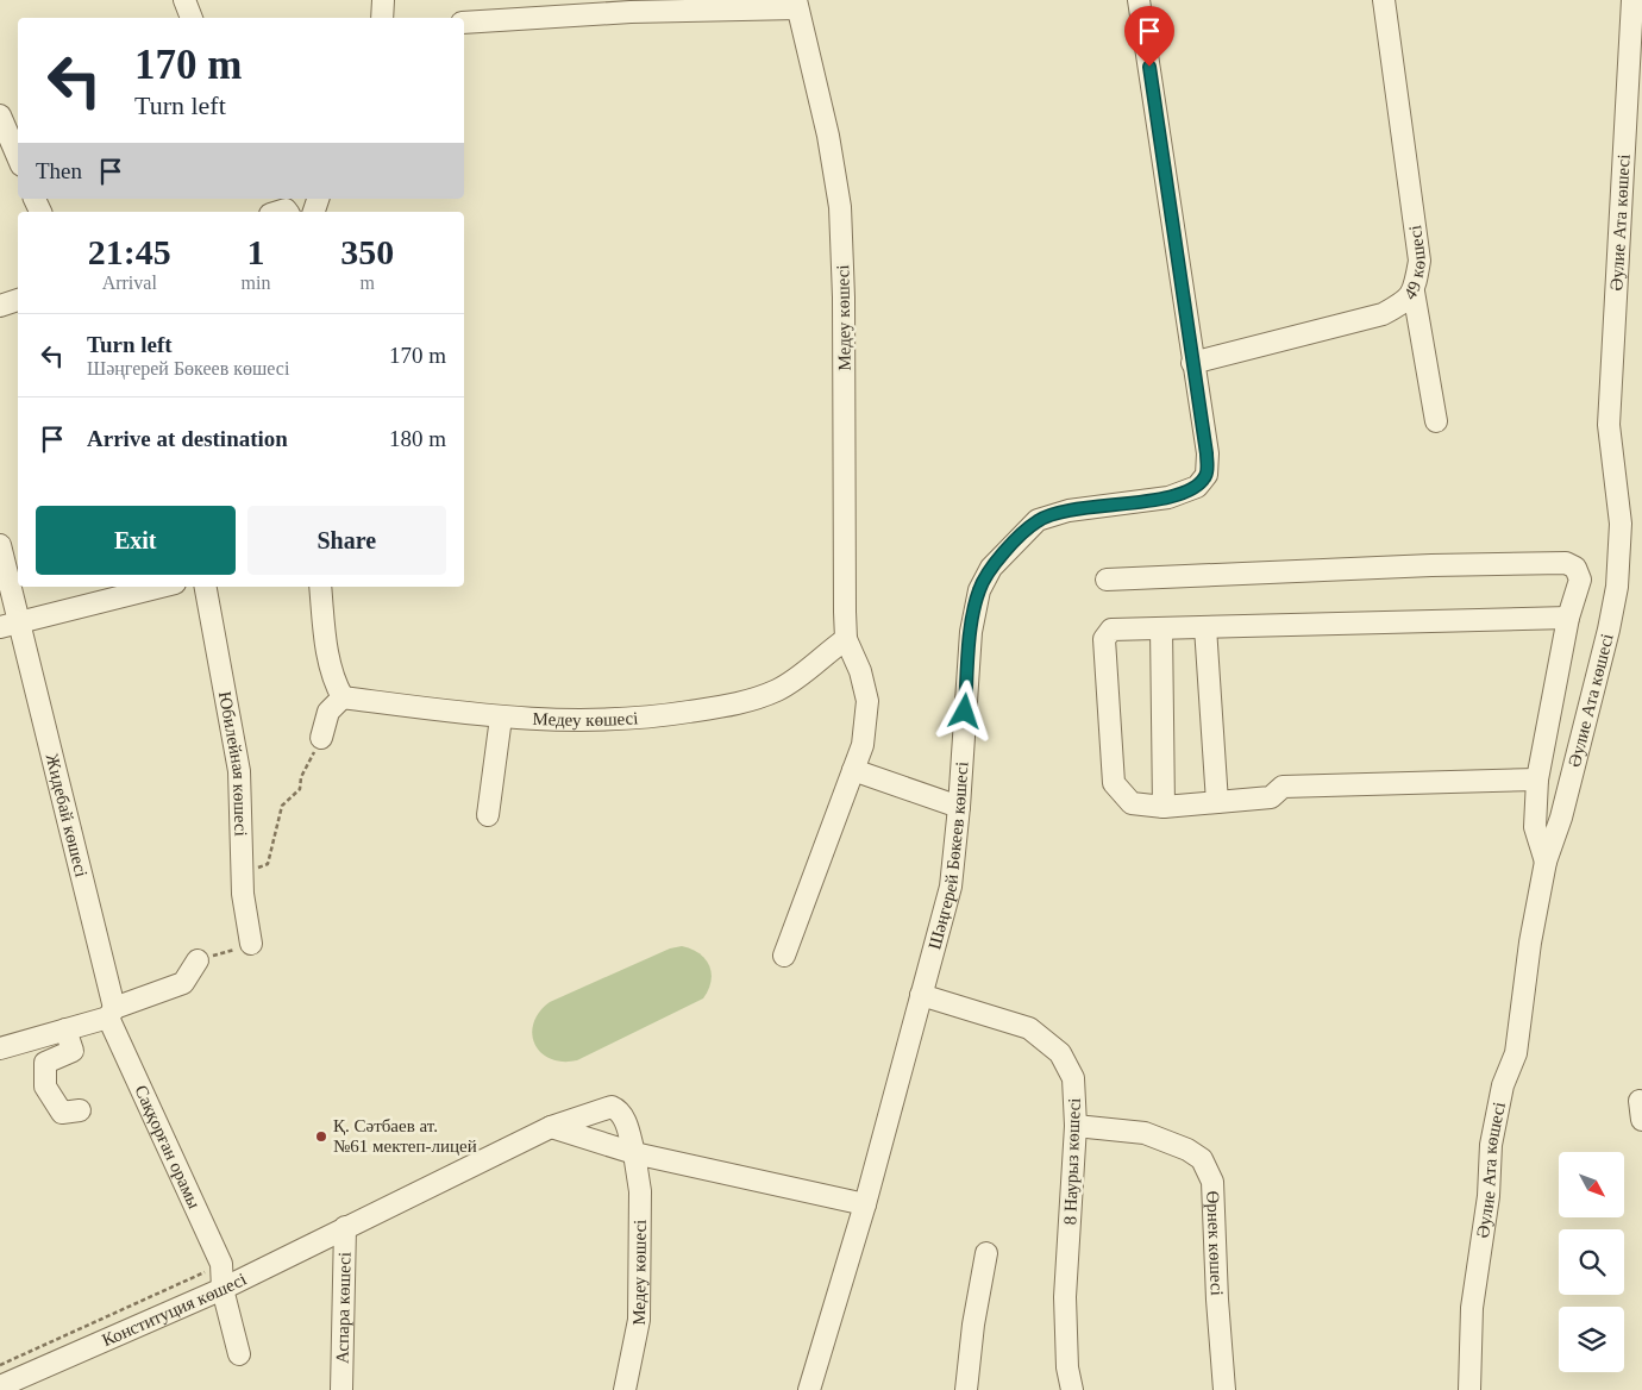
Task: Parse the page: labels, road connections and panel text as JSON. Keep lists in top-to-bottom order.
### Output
{
  "streets": {
    "street": [
      "Әулие Ата көшесі",
      "49 көшесі",
      "Медеу көшесі",
      "Юбилейная көшесі",
      "Жидебай көшесі",
      "Шәңгерей Бөкеев көшесі",
      "Саққорған орамы",
      "8 Наурыз көшесі",
      "Өрнек көшесі",
      "Аспара көшесі",
      "Конституция көшесі"
    ]
  },
  "crossings": [
    ["49 көшесі", "Шәңгерей Бөкеев көшесі"],
    ["Медеу көшесі", "Конституция көшесі"],
    ["Жидебай көшесі", "Саққорған орамы"],
    ["Шәңгерей Бөкеев көшесі", "8 Наурыз көшесі"],
    ["Саққорған орамы", "Конституция көшесі"],
    ["8 Наурыз көшесі", "Өрнек көшесі"],
    ["Аспара көшесі", "Конституция көшесі"]
  ],
  "places": ["Қ. Сәтбаев ат. №61 мектеп-лицей"],
  "north": "bottom right",
  "page": {
    "turn": ["170 m", "Turn left"],
    "then": "Then",
    "eta": [
      "21:45",
      "Arrival",
      "1",
      "min",
      "350",
      "m"
    ],
    "list": [
      {
        "name": "Turn left",
        "note": "Шәңгерей Бөкеев көшесі",
        "value": "170 m"
      },
      {
        "name": "Arrive at destination",
        "value": "180 m"
      }
    ],
    "buttons": ["Exit", "Share"]
  }
}
